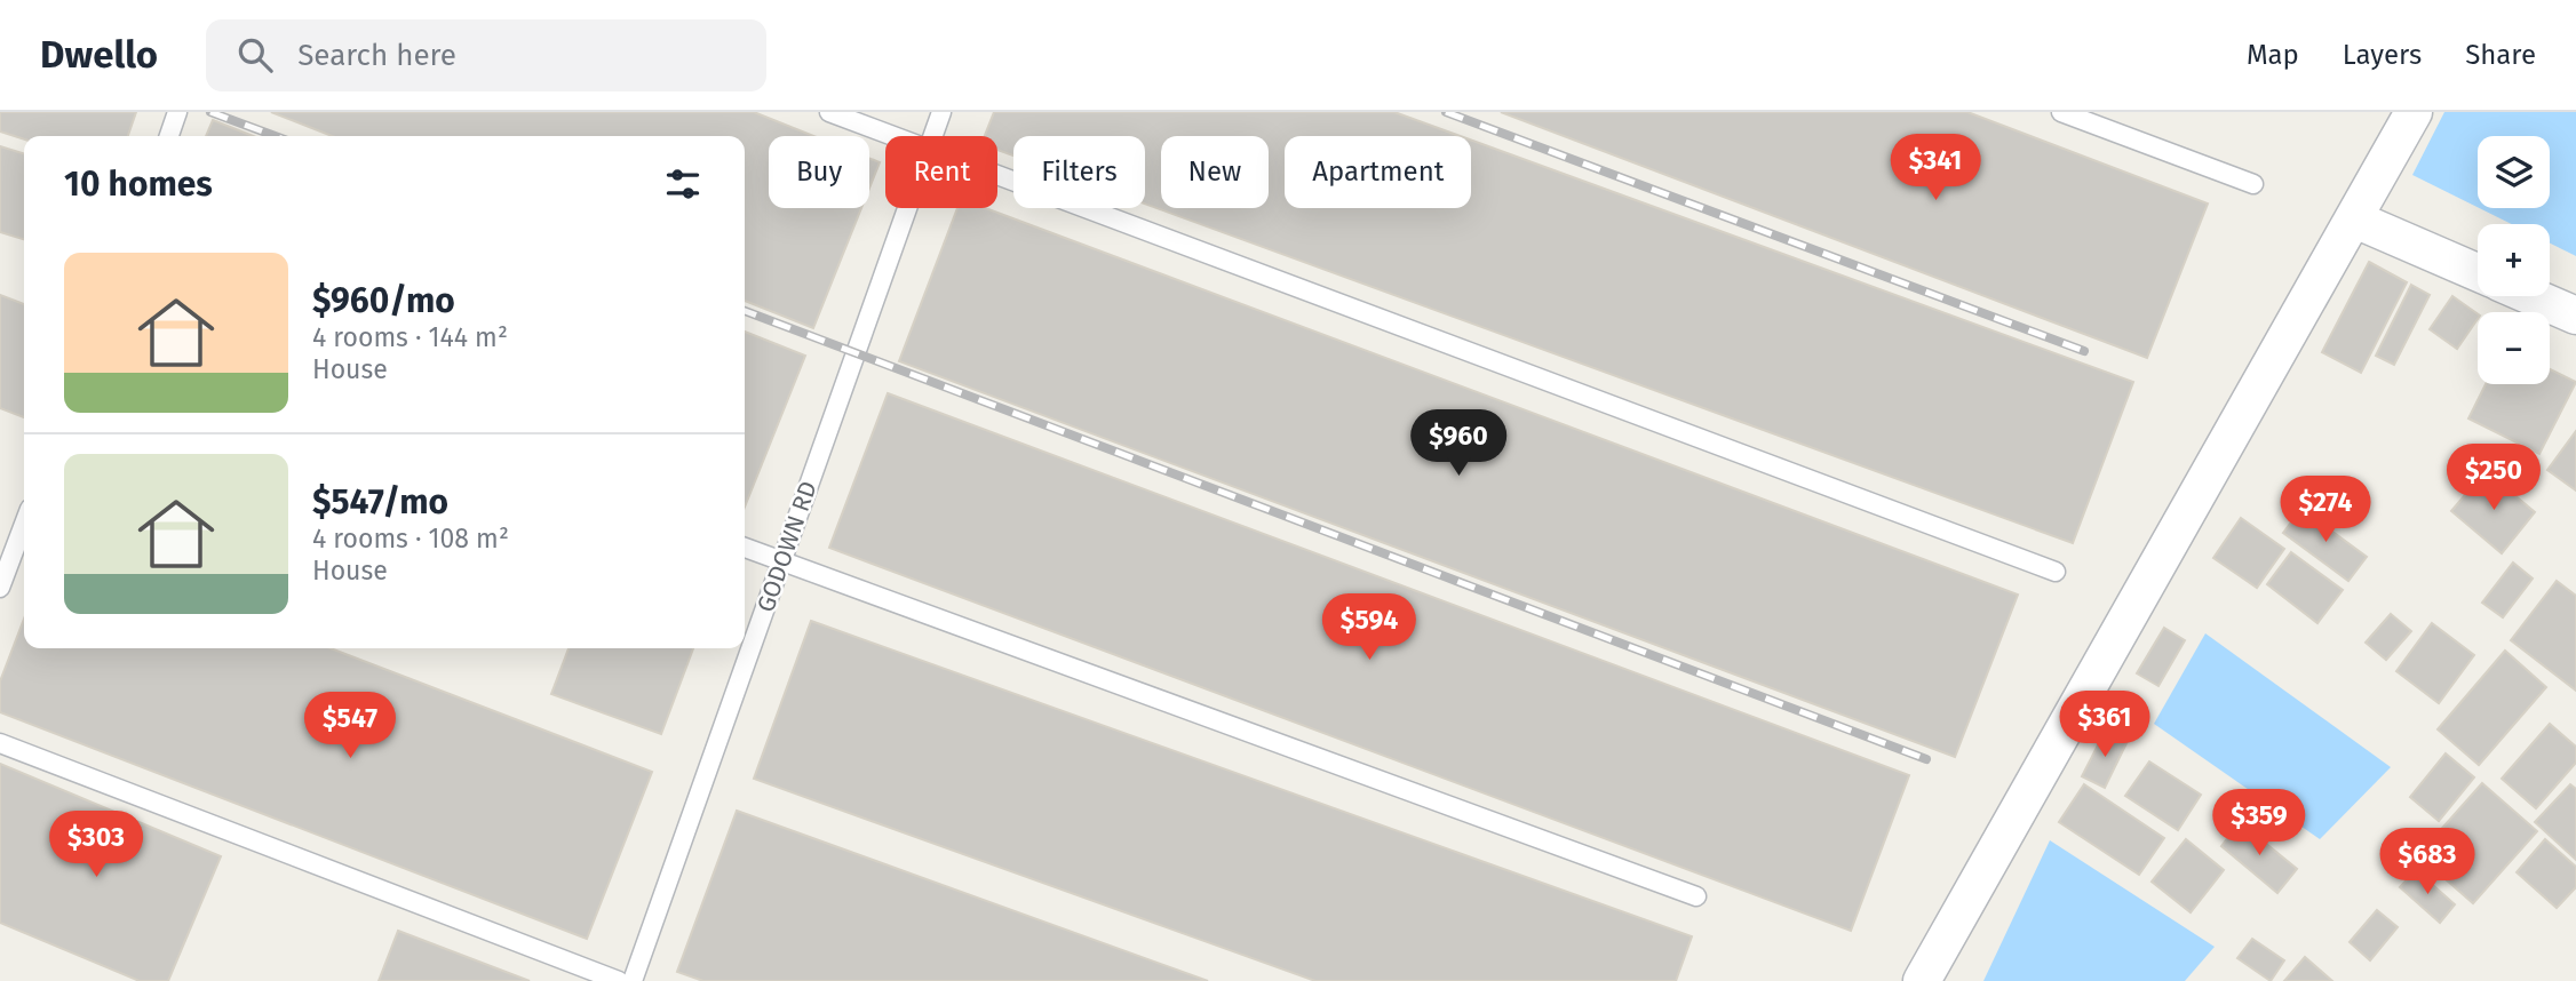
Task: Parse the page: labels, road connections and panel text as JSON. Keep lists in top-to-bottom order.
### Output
{
  "streets": {
    "lane": ["GODOWN RD"]
  },
  "page": {
    "header": "Dwello",
    "search": "Search here",
    "nav": ["Map", "Layers", "Share"],
    "price": [
      "$341",
      "$960",
      "$250",
      "$274",
      "$594",
      "$361",
      "$547",
      "$359",
      "$303",
      "$683"
    ],
    "map_buttons": ["+", "−"],
    "chip": [
      "Buy",
      "Rent",
      "Filters",
      "New",
      "Apartment"
    ],
    "heading": "10 homes",
    "list": [
      {
        "name": "$960/mo",
        "note": "4 rooms · 144 m² · House"
      },
      {
        "name": "$547/mo",
        "note": "4 rooms · 108 m² · House"
      }
    ]
  }
}
